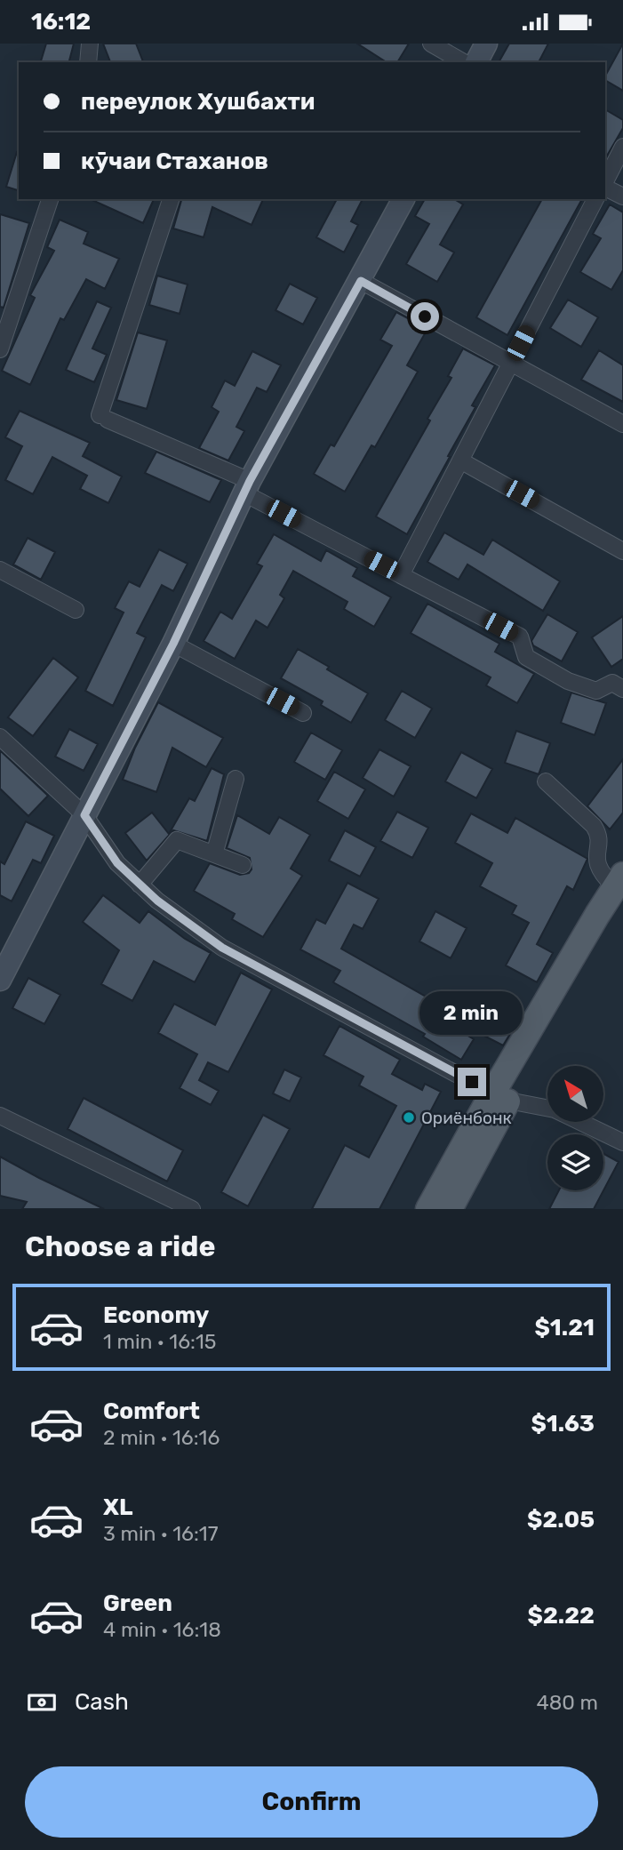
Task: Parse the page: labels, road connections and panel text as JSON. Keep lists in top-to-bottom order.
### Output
{
  "places": ["Ориёнбонк"],
  "north": "top left",
  "page": {
    "status": "16:12",
    "banner": ["переулок Хушбахти", "кӯчаи Стаханов"],
    "bubble": "2 min",
    "heading": "Choose a ride",
    "list": [
      {
        "name": "Economy",
        "note": "1 min · 16:15",
        "value": "$1.21"
      },
      {
        "name": "Comfort",
        "note": "2 min · 16:16",
        "value": "$1.63"
      },
      {
        "name": "XL",
        "note": "3 min · 16:17",
        "value": "$2.05"
      },
      {
        "name": "Green",
        "note": "4 min · 16:18",
        "value": "$2.22"
      }
    ],
    "pay": ["Cash", "480 m"],
    "buttons": "Confirm"
  }
}
